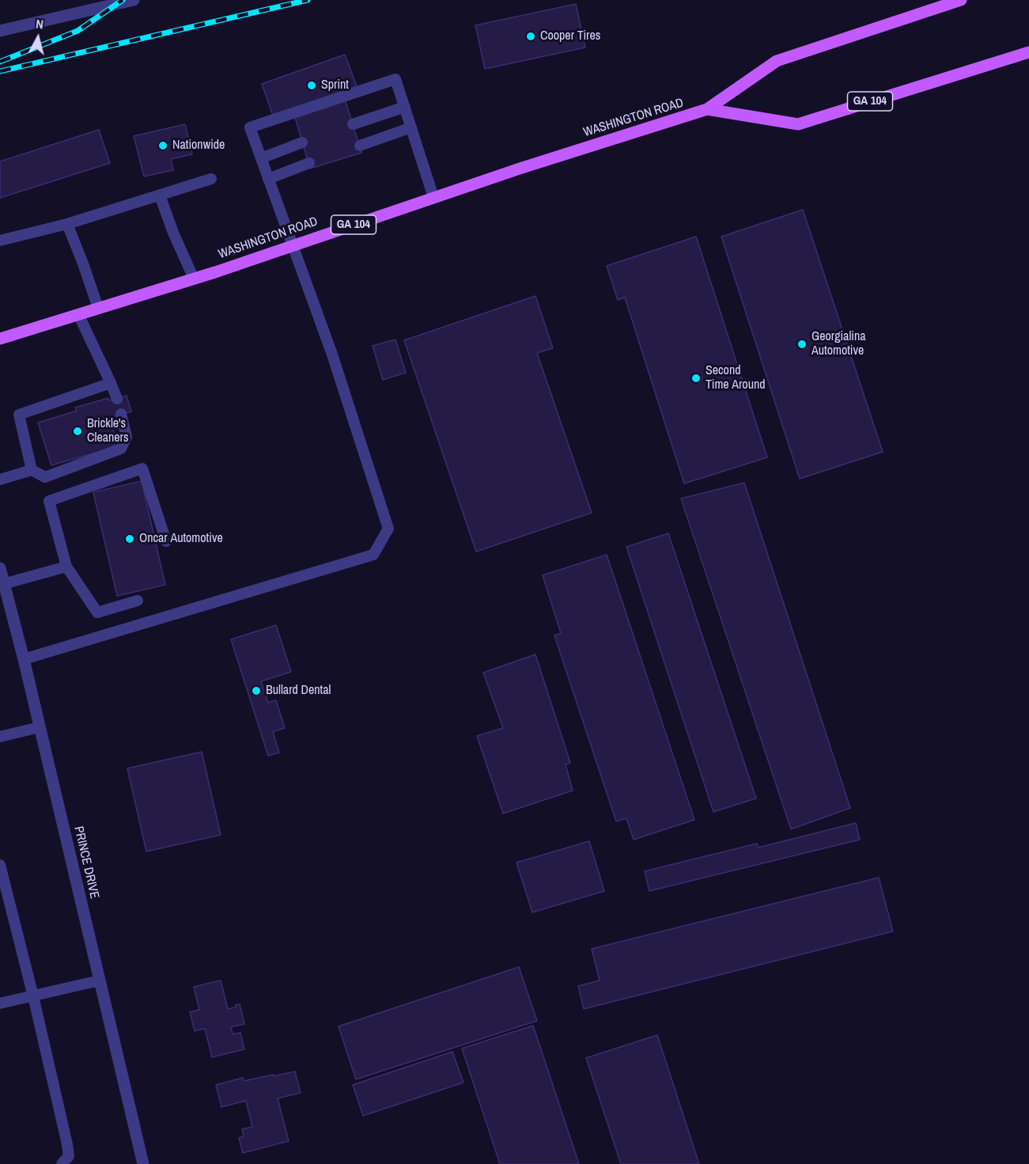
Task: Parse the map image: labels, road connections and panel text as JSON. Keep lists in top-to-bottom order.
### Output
{
  "streets": {
    "main road": ["GA 104", "WASHINGTON ROAD"],
    "street": ["PRINCE DRIVE"]
  },
  "places": [
    "Cooper Tires",
    "Sprint",
    "Nationwide",
    "Georgialina Automotive",
    "Second Time Around",
    "Brickle's Cleaners",
    "Oncar Automotive",
    "Bullard Dental"
  ],
  "north": "top"
}
